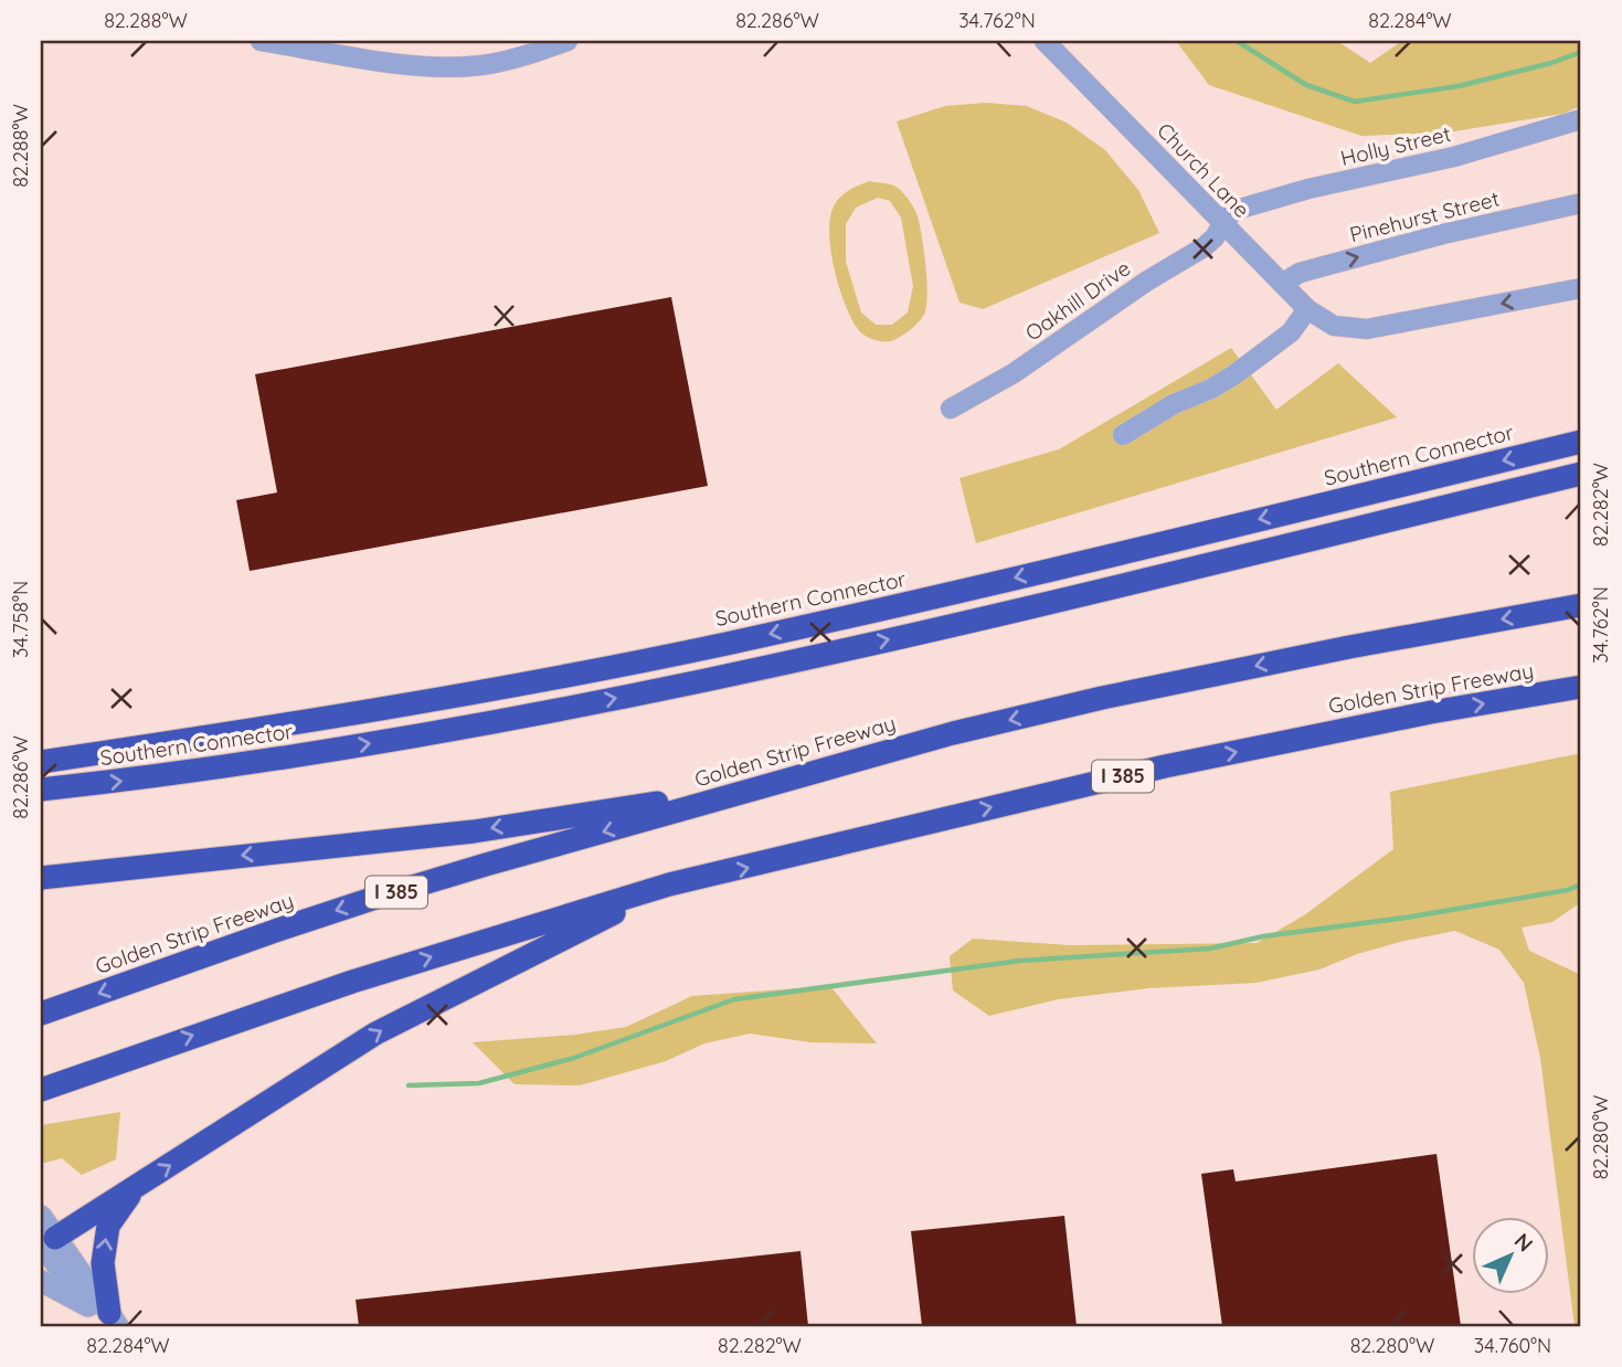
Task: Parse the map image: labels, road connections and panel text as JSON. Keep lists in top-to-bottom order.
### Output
{
  "streets": {
    "highway": ["Southern Connector", "Golden Strip Freeway", "I 385"],
    "street": [
      "Holly Street",
      "Church Lane",
      "Pinehurst Street",
      "Oakhill Drive"
    ]
  },
  "crossings": [
    ["Holly Street", "Church Lane"],
    ["Holly Street", "Oakhill Drive"],
    ["Church Lane", "Pinehurst Street"],
    ["Church Lane", "Oakhill Drive"]
  ],
  "one_way": ["Church Lane", "Pinehurst Street"],
  "north": "top right",
  "coordinates": [
    "82.288°W",
    "82.286°W",
    "34.762°N",
    "82.284°W",
    "82.282°W",
    "34.758°N",
    "82.280°W",
    "34.760°N"
  ]
}
